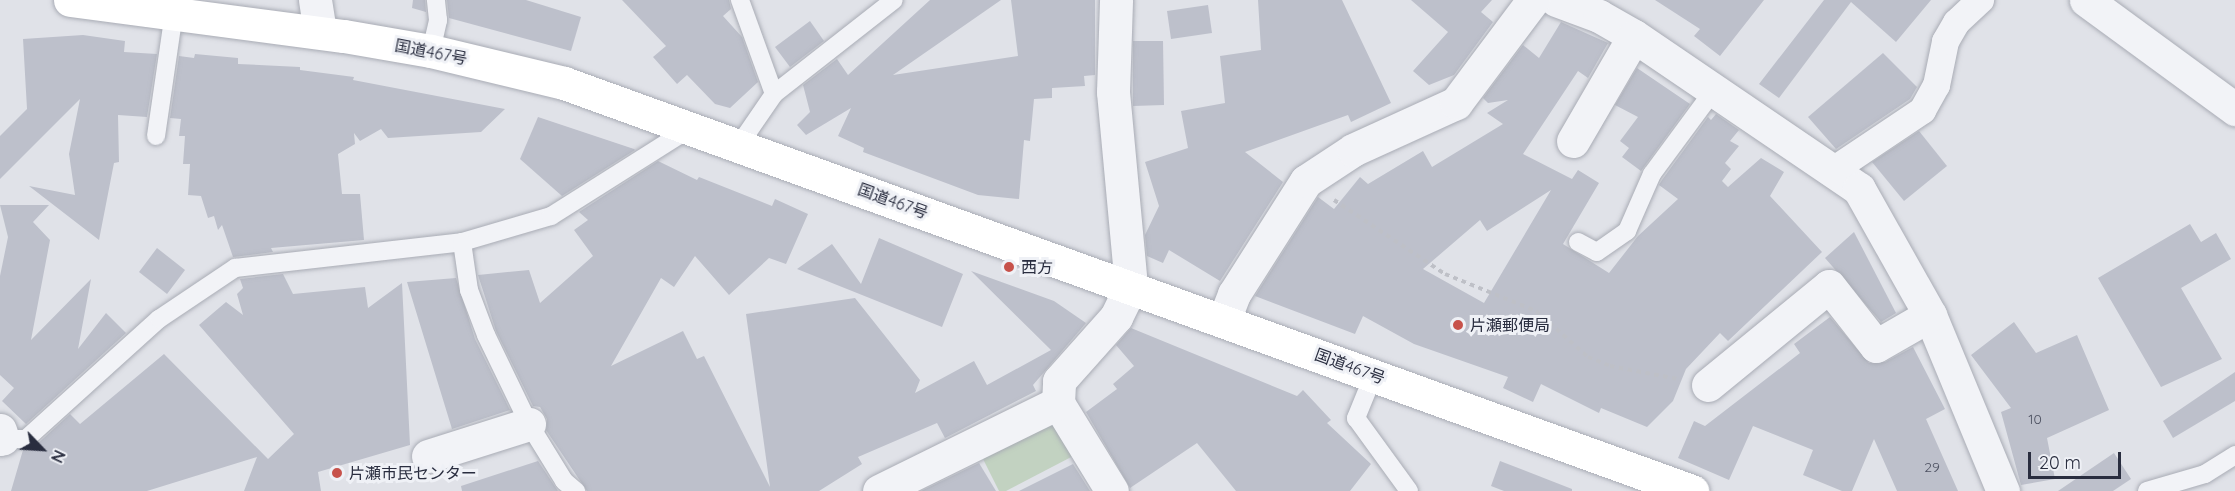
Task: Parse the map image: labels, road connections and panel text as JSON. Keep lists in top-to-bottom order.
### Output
{
  "streets": {
    "highway": ["国道467号"]
  },
  "places": ["西方", "片瀬郵便局", "片瀬市民センター"],
  "house_numbers": ["10", "29"],
  "scale_bar": "20 m",
  "north": "bottom right"
}
